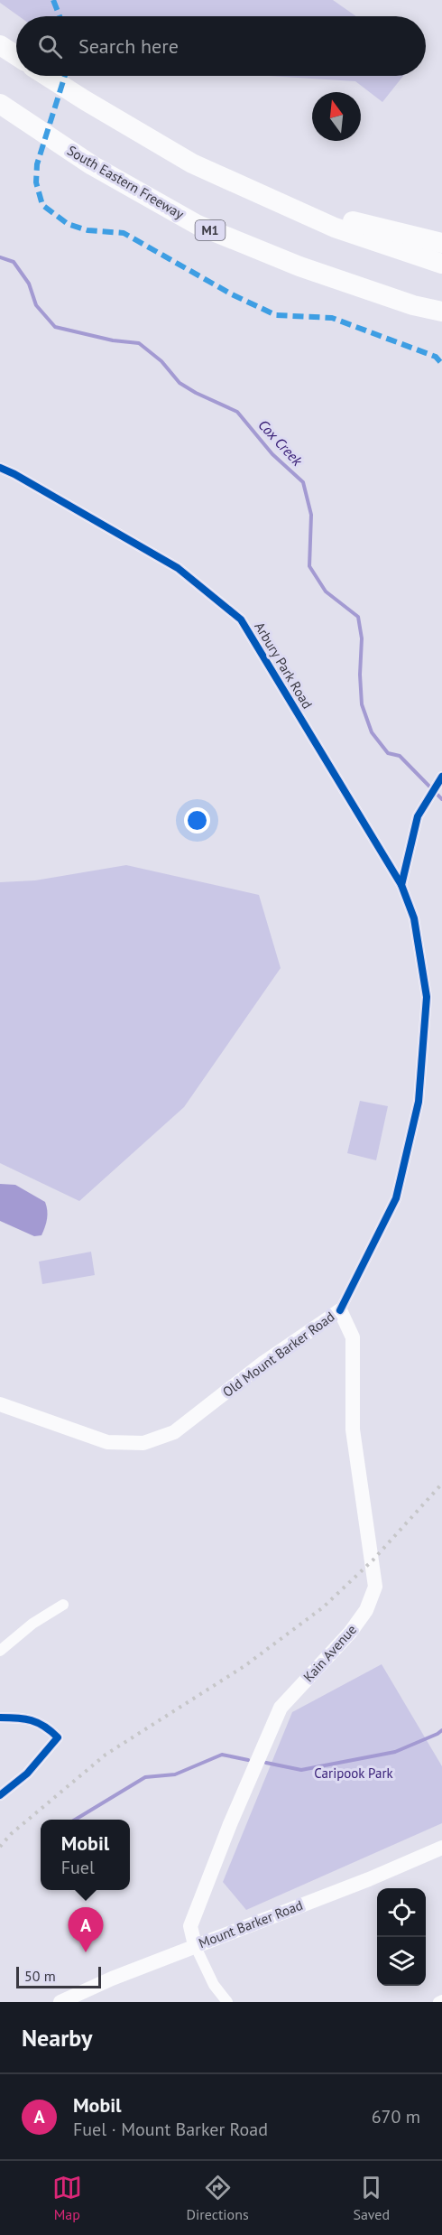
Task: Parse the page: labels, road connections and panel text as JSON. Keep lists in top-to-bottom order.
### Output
{
  "streets": {
    "highway": ["South Eastern Freeway", "M1"],
    "main road": ["Old Mount Barker Road", "Kain Avenue", "Mount Barker Road"],
    "street": ["Arbury Park Road"]
  },
  "crossings": [
    ["Arbury Park Road", "Old Mount Barker Road"],
    ["Old Mount Barker Road", "Kain Avenue"],
    ["Kain Avenue", "Mount Barker Road"]
  ],
  "water": ["Cox Creek"],
  "parks": ["Caripook Park"],
  "scale_bar": "50 m",
  "north": "top",
  "page": {
    "search": "Search here",
    "popup": ["Mobil", "Fuel"],
    "pins": "A",
    "scale": "50 m",
    "heading": "Nearby",
    "list": [
      {
        "mark": "A",
        "name": "Mobil",
        "note": "Fuel · Mount Barker Road",
        "value": "670 m"
      }
    ],
    "nav": ["Map", "Directions", "Saved"]
  }
}
